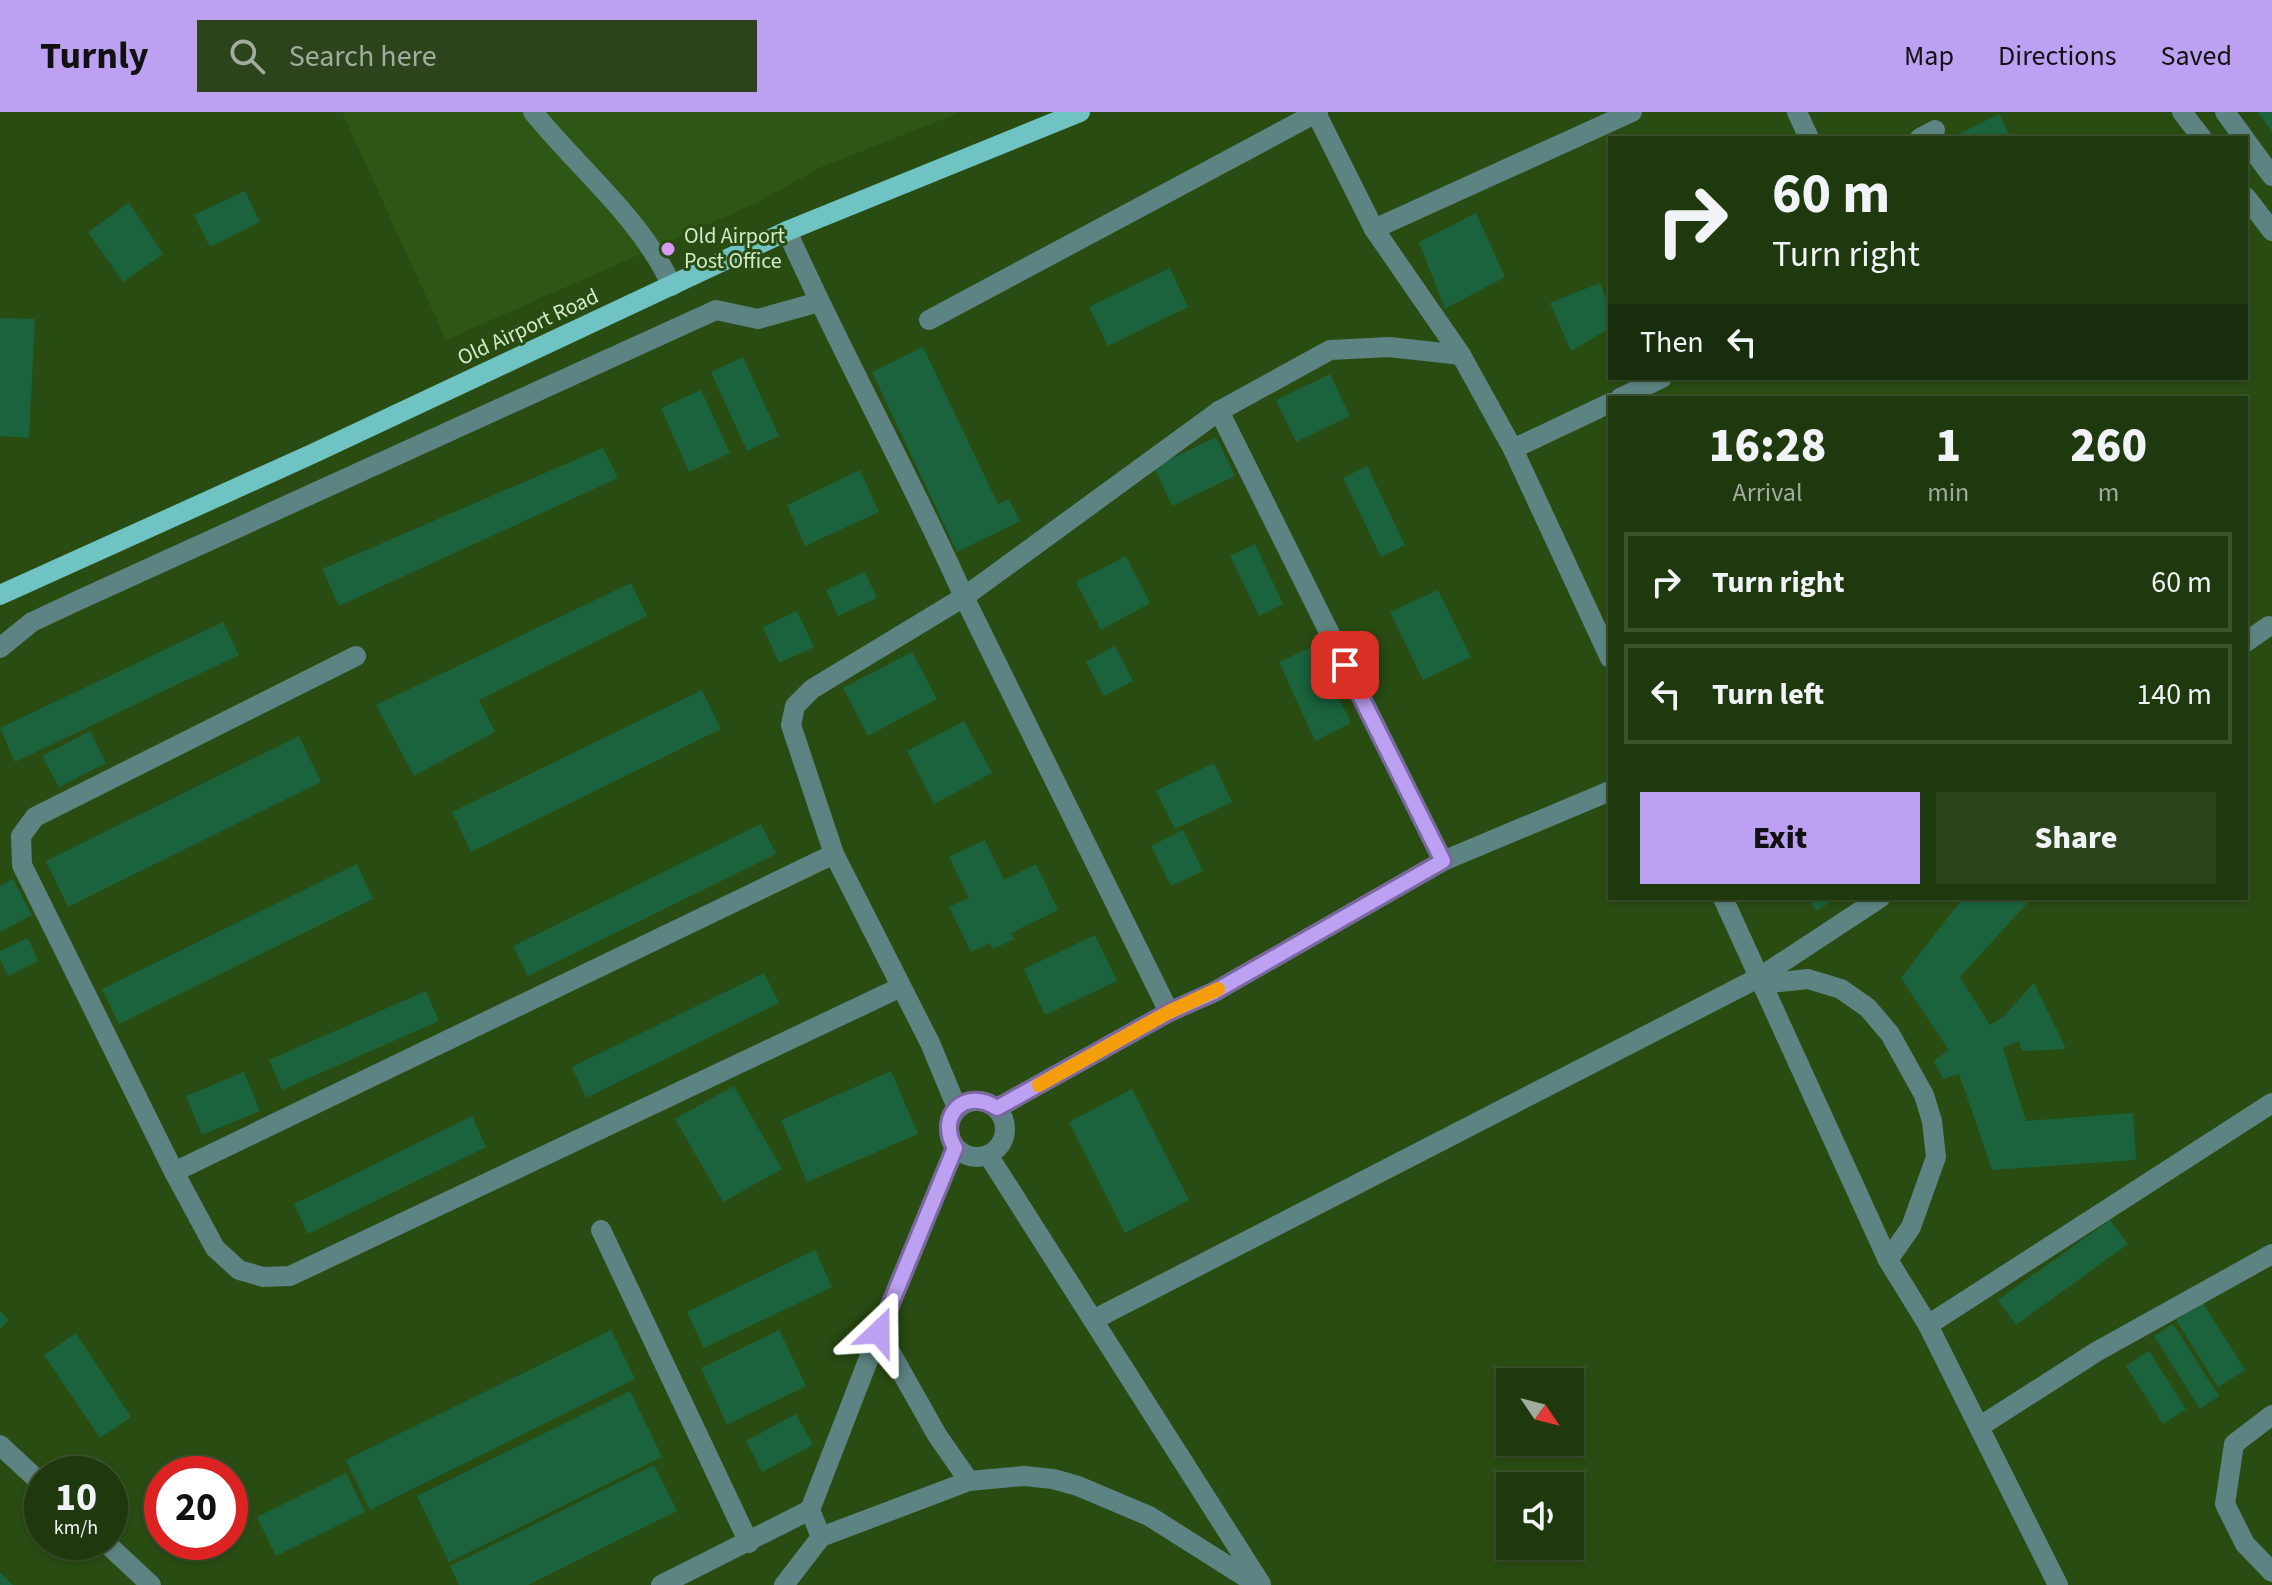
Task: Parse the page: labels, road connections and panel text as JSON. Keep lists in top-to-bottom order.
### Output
{
  "streets": {
    "main road": ["Old Airport Road"]
  },
  "places": ["Old Airport Post Office"],
  "north": "bottom right",
  "page": {
    "header": "Turnly",
    "search": "Search here",
    "nav": ["Map", "Directions", "Saved"],
    "turn": ["60 m", "Turn right"],
    "then": "Then",
    "eta": [
      "16:28",
      "Arrival",
      "1",
      "min",
      "260",
      "m"
    ],
    "list": [
      {
        "name": "Turn right",
        "value": "60 m"
      },
      {
        "name": "Turn left",
        "value": "140 m"
      }
    ],
    "buttons": ["Exit", "Share"],
    "speed": "10 km/h",
    "limit": "20"
  }
}
